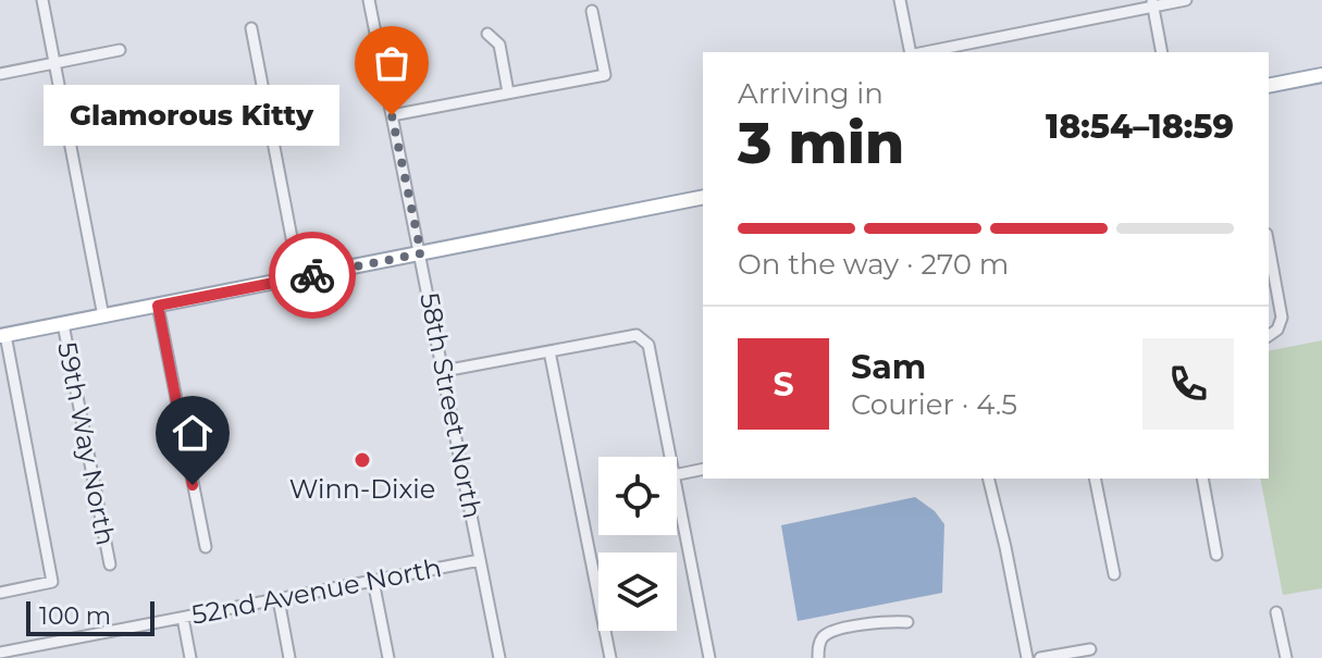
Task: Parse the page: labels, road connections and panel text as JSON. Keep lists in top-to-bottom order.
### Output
{
  "streets": {
    "street": ["58th Street North", "59th Way North", "52nd Avenue North"]
  },
  "crossings": [
    ["58th Street North", "52nd Avenue North"]
  ],
  "places": ["Glamorous Kitty", "Winn-Dixie"],
  "scale_bar": "100 m",
  "page": {
    "heading": ["3 min", "Arriving in", "18:54–18:59"],
    "panel": ["Sam", "Courier · 4.5"],
    "bubble": "Glamorous Kitty",
    "bar": "On the way · 270 m",
    "round": "S",
    "scale": "100 m"
  }
}
